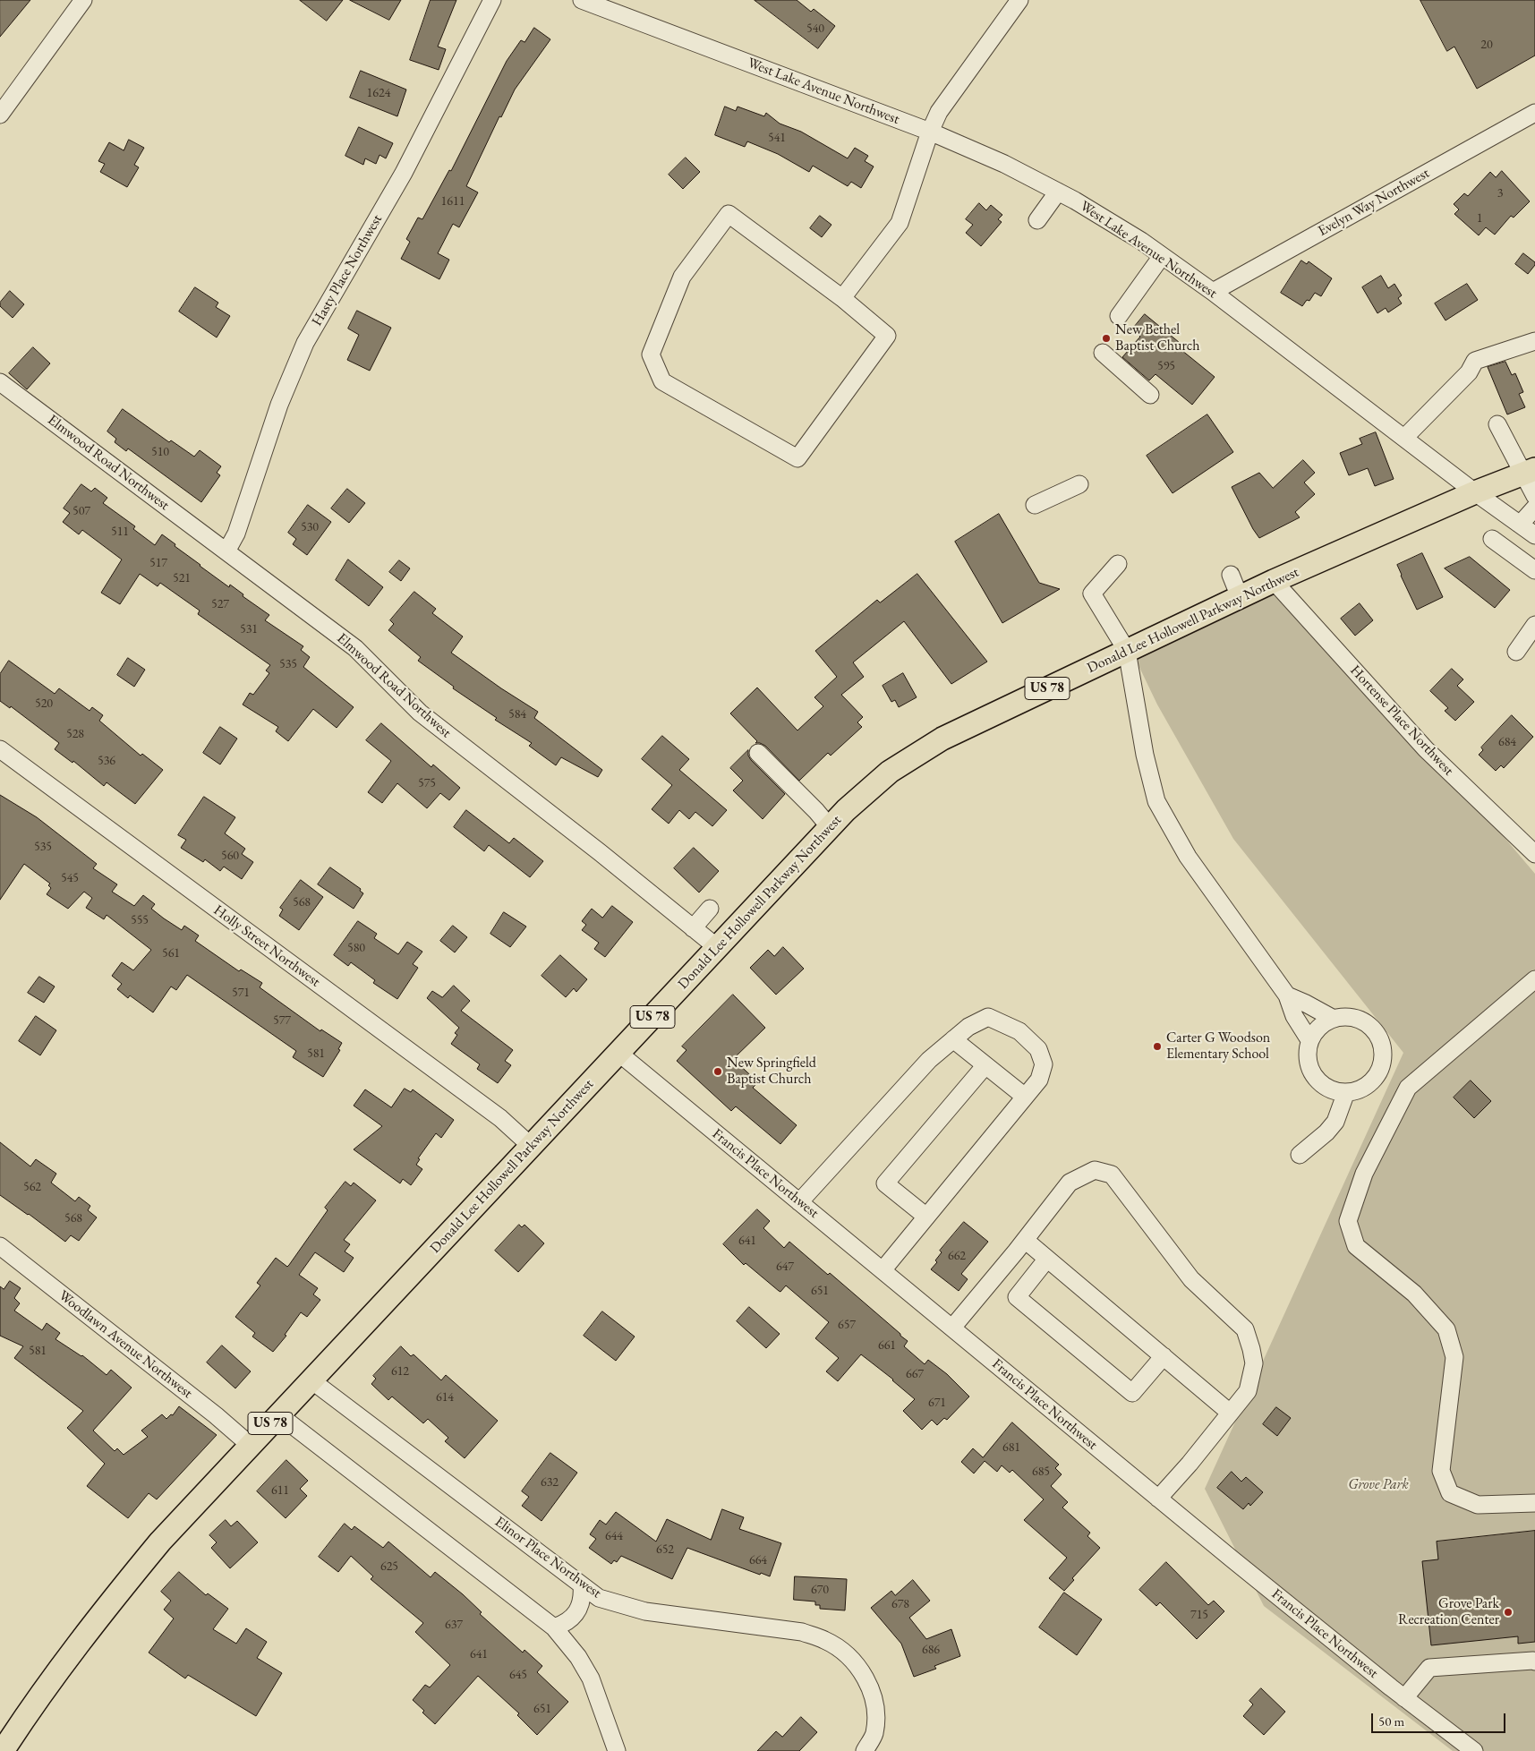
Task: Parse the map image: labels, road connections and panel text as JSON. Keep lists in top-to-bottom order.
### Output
{
  "streets": {
    "main road": ["Donald Lee Hollowell Parkway Northwest", "US 78"],
    "street": [
      "West Lake Avenue Northwest",
      "Evelyn Way Northwest",
      "Hasty Place Northwest",
      "Elmwood Road Northwest",
      "Hortense Place Northwest",
      "Holly Street Northwest",
      "Francis Place Northwest",
      "Woodlawn Avenue Northwest",
      "Elinor Place Northwest"
    ]
  },
  "crossings": [
    ["West Lake Avenue Northwest", "Evelyn Way Northwest"],
    ["West Lake Avenue Northwest", "Donald Lee Hollowell Parkway Northwest"],
    ["Hasty Place Northwest", "Elmwood Road Northwest"],
    ["Elmwood Road Northwest", "Donald Lee Hollowell Parkway Northwest"],
    ["Donald Lee Hollowell Parkway Northwest", "Hortense Place Northwest"],
    ["Donald Lee Hollowell Parkway Northwest", "Holly Street Northwest"],
    ["Donald Lee Hollowell Parkway Northwest", "Francis Place Northwest"],
    ["Donald Lee Hollowell Parkway Northwest", "Woodlawn Avenue Northwest"],
    ["Donald Lee Hollowell Parkway Northwest", "Elinor Place Northwest"]
  ],
  "parks": ["Grove Park"],
  "places": [
    "New Bethel Baptist Church",
    "Carter G Woodson Elementary School",
    "New Springfield Baptist Church",
    "Grove Park Recreation Center"
  ],
  "house_numbers": [
    "540",
    "20",
    "1624",
    "541",
    "3",
    "1611",
    "1",
    "595",
    "510",
    "507",
    "530",
    "511",
    "517",
    "521",
    "527",
    "531",
    "535",
    "520",
    "584",
    "528",
    "684",
    "536",
    "575",
    "535",
    "560",
    "545",
    "568",
    "555",
    "580",
    "561",
    "571",
    "577",
    "581",
    "562",
    "568",
    "641",
    "662",
    "647",
    "651",
    "657",
    "661",
    "581",
    "612",
    "667",
    "614",
    "671",
    "681",
    "685",
    "632",
    "611",
    "644",
    "652",
    "664",
    "625",
    "670",
    "678",
    "715",
    "637",
    "686",
    "641",
    "645",
    "651"
  ],
  "scale_bar": "50 m"
}
